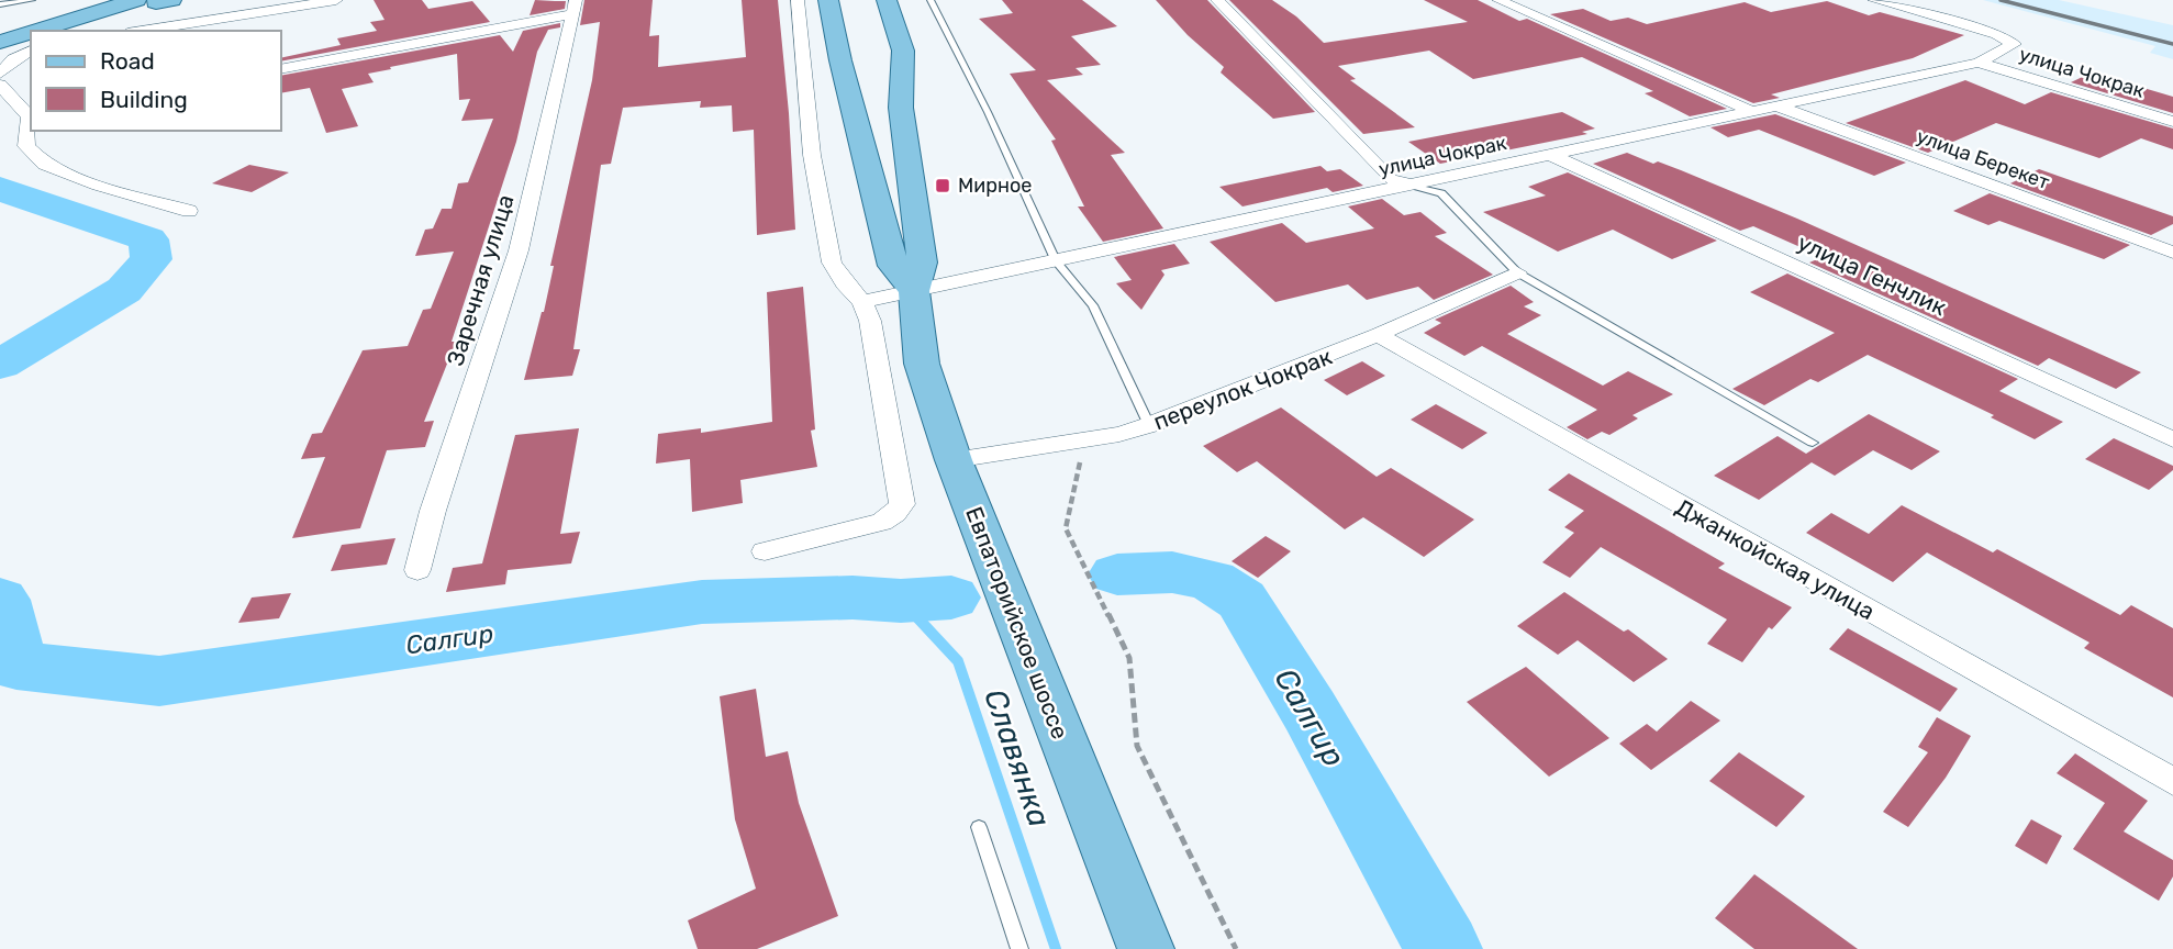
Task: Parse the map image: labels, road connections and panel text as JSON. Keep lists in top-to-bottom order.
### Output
{
  "streets": {
    "main road": ["Евпаторийское шоссе"],
    "street": [
      "улица Чокрак",
      "улица Берекет",
      "улица Генчлик",
      "Заречная улица",
      "переулок Чокрак",
      "Джанкойская улица"
    ]
  },
  "crossings": [
    ["улица Чокрак", "улица Берекет"],
    ["улица Чокрак", "улица Генчлик"],
    ["улица Чокрак", "Евпаторийское шоссе"],
    ["переулок Чокрак", "Джанкойская улица"],
    ["переулок Чокрак", "Евпаторийское шоссе"]
  ],
  "water": ["Салгир", "Славянка"],
  "places": {
    "transit": ["Мирное"]
  },
  "legend": ["Road", "Building"]
}
